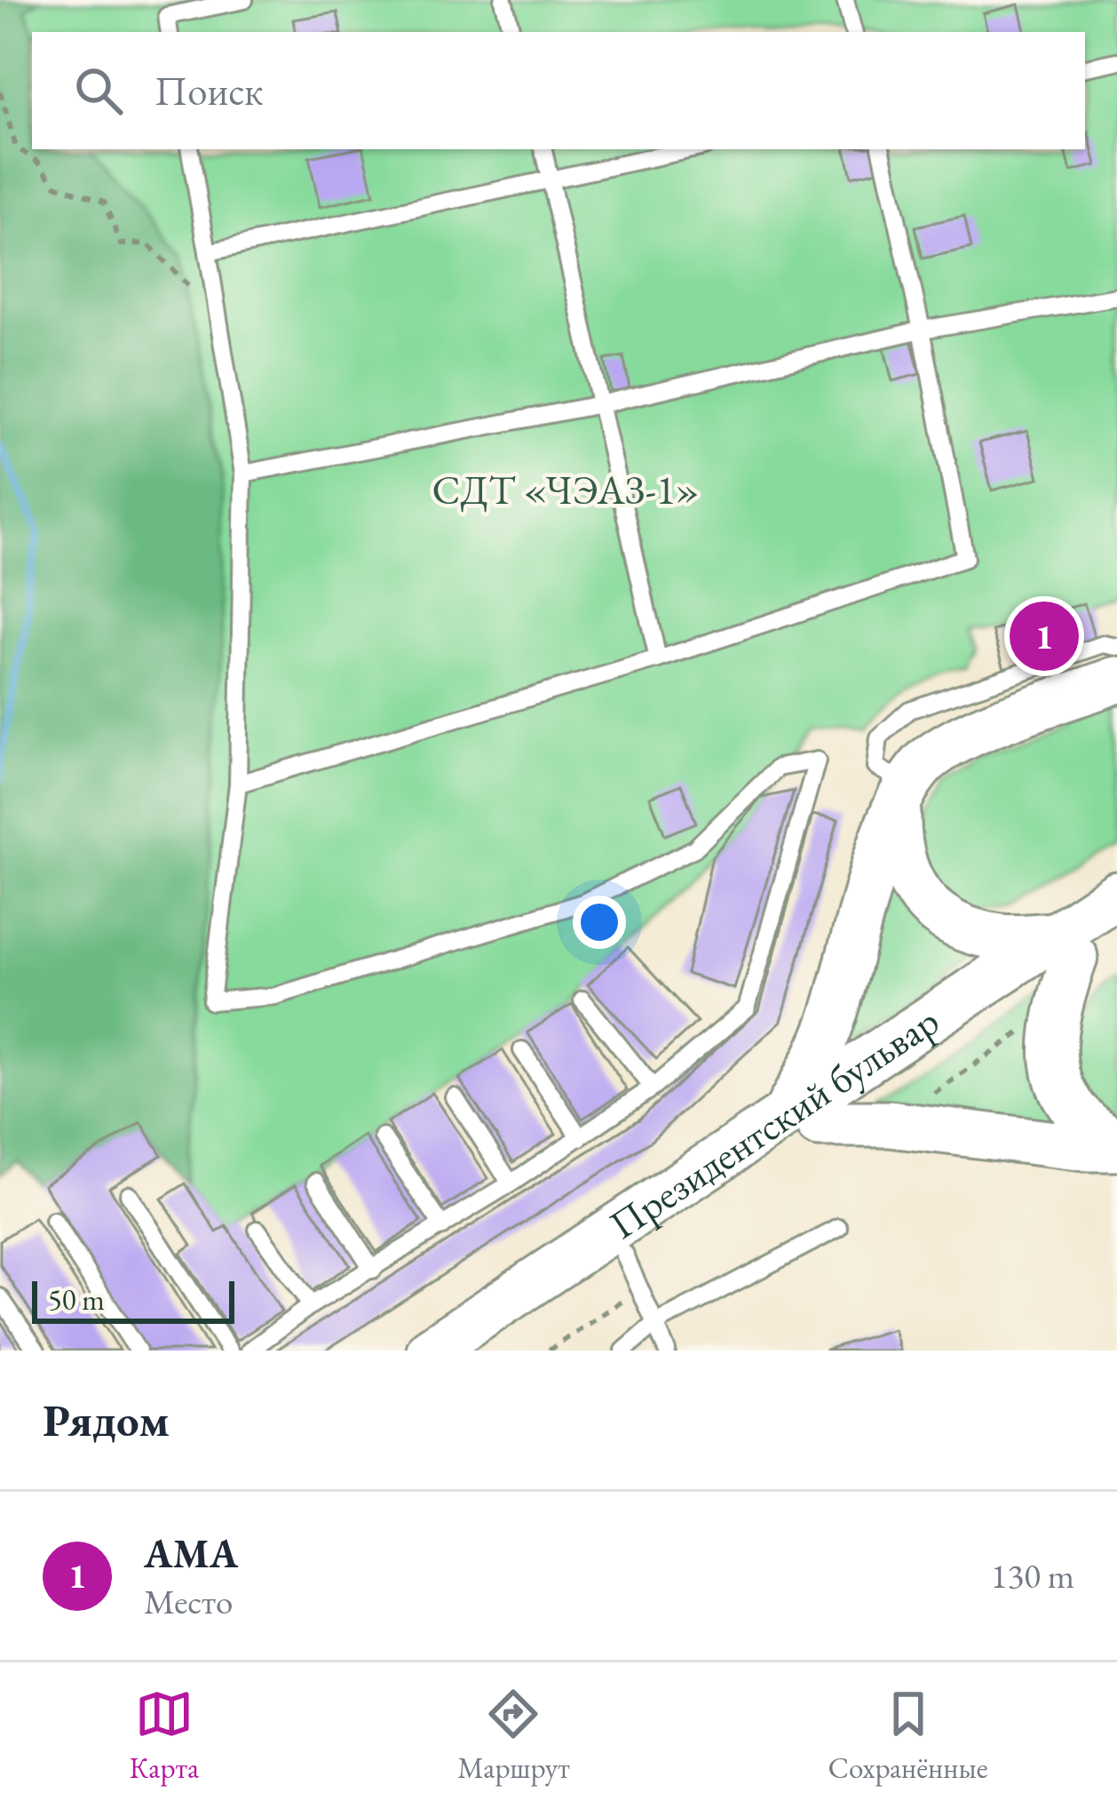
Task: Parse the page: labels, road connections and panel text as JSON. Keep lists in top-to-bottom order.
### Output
{
  "streets": {
    "main road": ["Президентский бульвар"]
  },
  "parks": ["СДТ «ЧЭАЗ-1»"],
  "scale_bar": "50 m",
  "page": {
    "search": "Поиск",
    "pins": "1",
    "scale": "50 m",
    "heading": "Рядом",
    "list": [
      {
        "mark": "1",
        "name": "АМА",
        "note": "Место",
        "value": "130 m"
      }
    ],
    "nav": ["Карта", "Маршрут", "Сохранённые"]
  }
}
